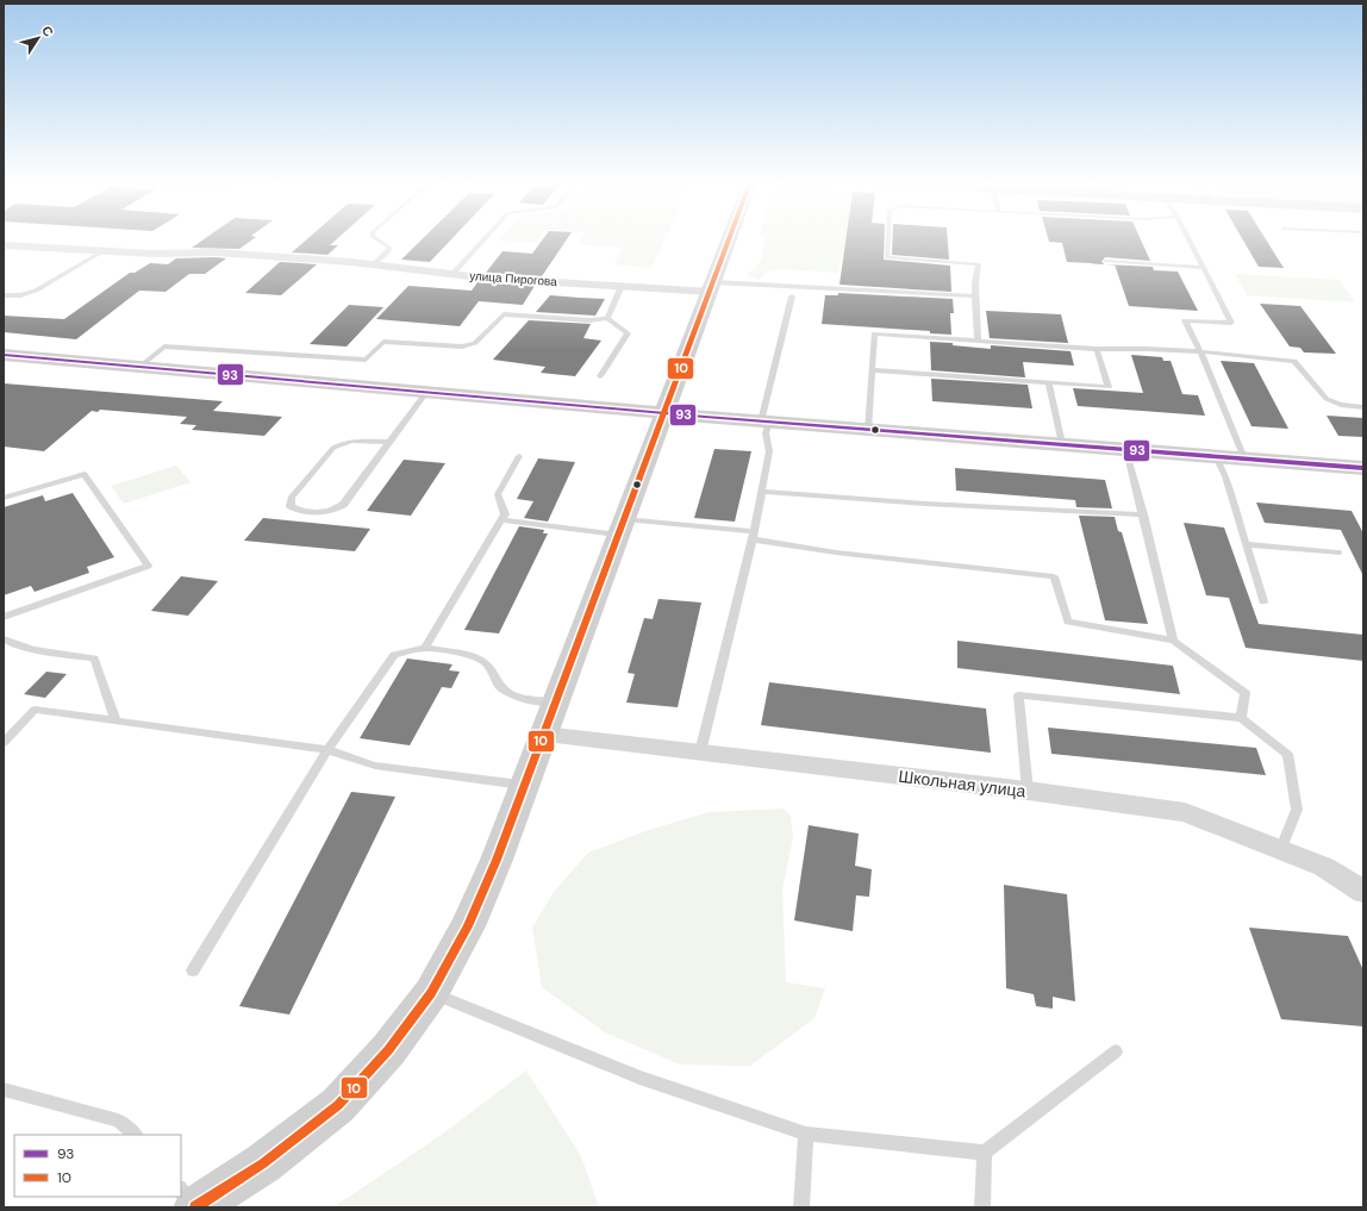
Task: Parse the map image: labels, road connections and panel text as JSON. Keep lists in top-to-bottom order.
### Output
{
  "streets": {
    "street": ["улица Пирогова", "Школьная улица"]
  },
  "lines": ["transit line 10", "transit line 93"],
  "legend": ["93", "10"],
  "north": "top right"
}
